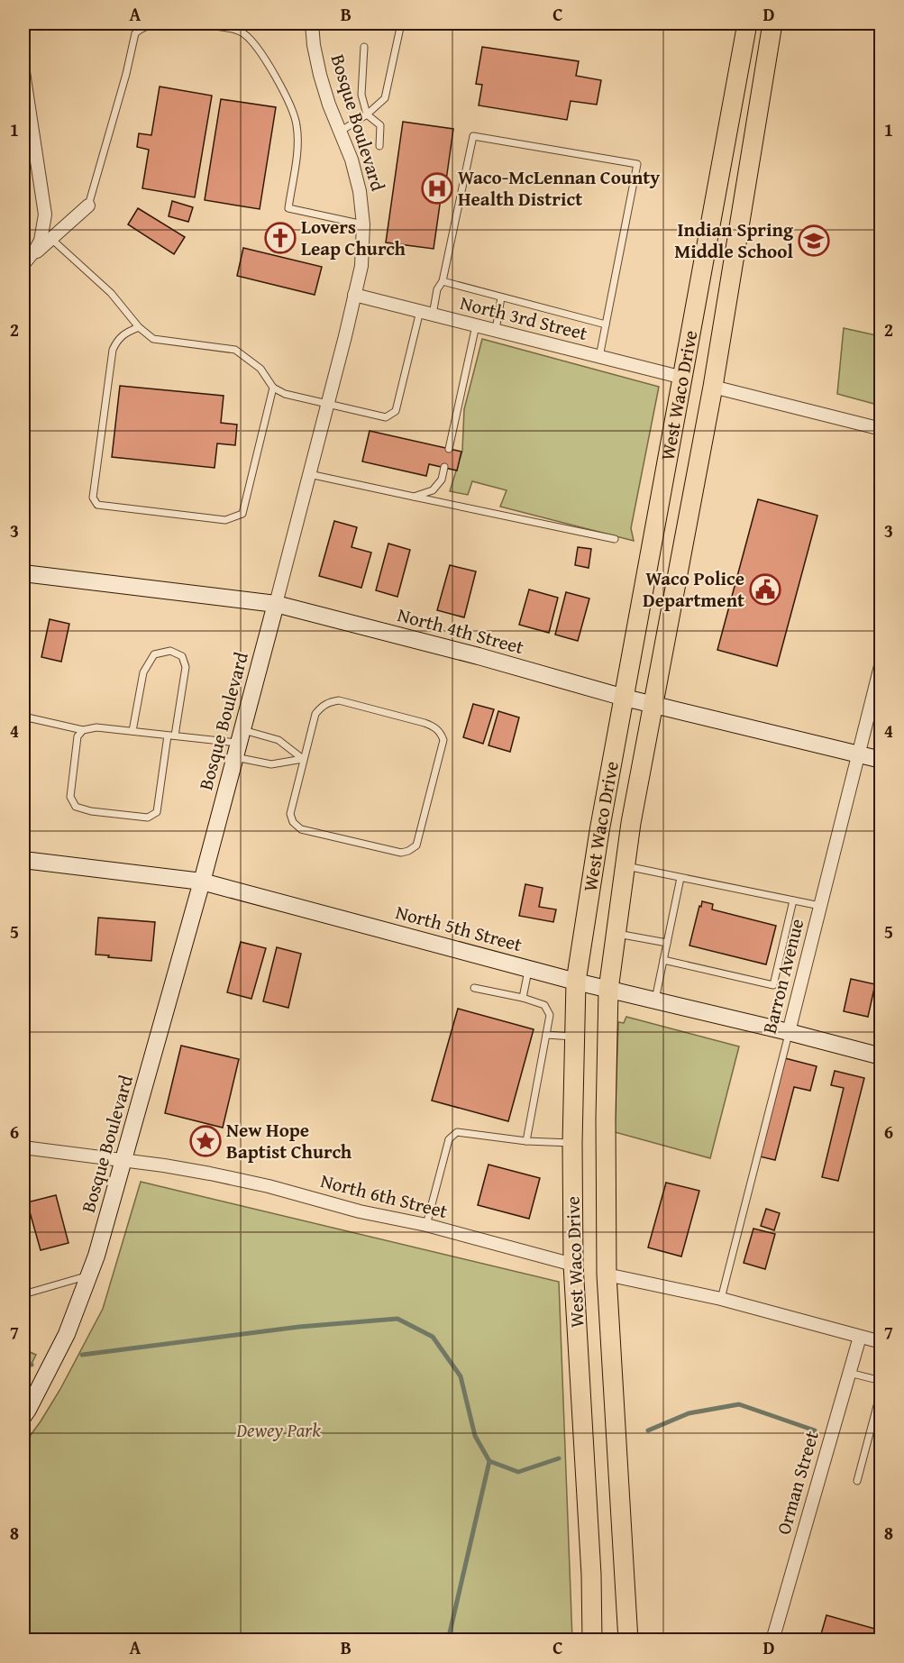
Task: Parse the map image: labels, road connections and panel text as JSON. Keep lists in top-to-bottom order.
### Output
{
  "streets": {
    "main road": [
      "Bosque Boulevard",
      "West Waco Drive",
      "North 4th Street",
      "North 5th Street"
    ],
    "street": [
      "North 3rd Street",
      "Barron Avenue",
      "North 6th Street",
      "Orman Street"
    ]
  },
  "crossings": [
    ["Bosque Boulevard", "North 3rd Street"],
    ["Bosque Boulevard", "North 4th Street"],
    ["Bosque Boulevard", "North 5th Street"],
    ["Bosque Boulevard", "North 6th Street"],
    ["North 3rd Street", "West Waco Drive"],
    ["West Waco Drive", "North 4th Street"],
    ["West Waco Drive", "North 5th Street"],
    ["West Waco Drive", "North 6th Street"],
    ["North 4th Street", "Barron Avenue"],
    ["North 5th Street", "Barron Avenue"]
  ],
  "parks": ["Dewey Park"],
  "places": {
    "hospital": ["Waco-McLennan County Health District"],
    "church": ["Lovers Leap Church"],
    "school or university": ["Indian Spring Middle School"],
    "public building": ["Waco Police Department"],
    "place": ["New Hope Baptist Church"]
  },
  "grid": {
    "columns": [
      "A",
      "B",
      "C",
      "D"
    ],
    "rows": [
      "1",
      "2",
      "3",
      "4",
      "5",
      "6",
      "7",
      "8"
    ]
  }
}
